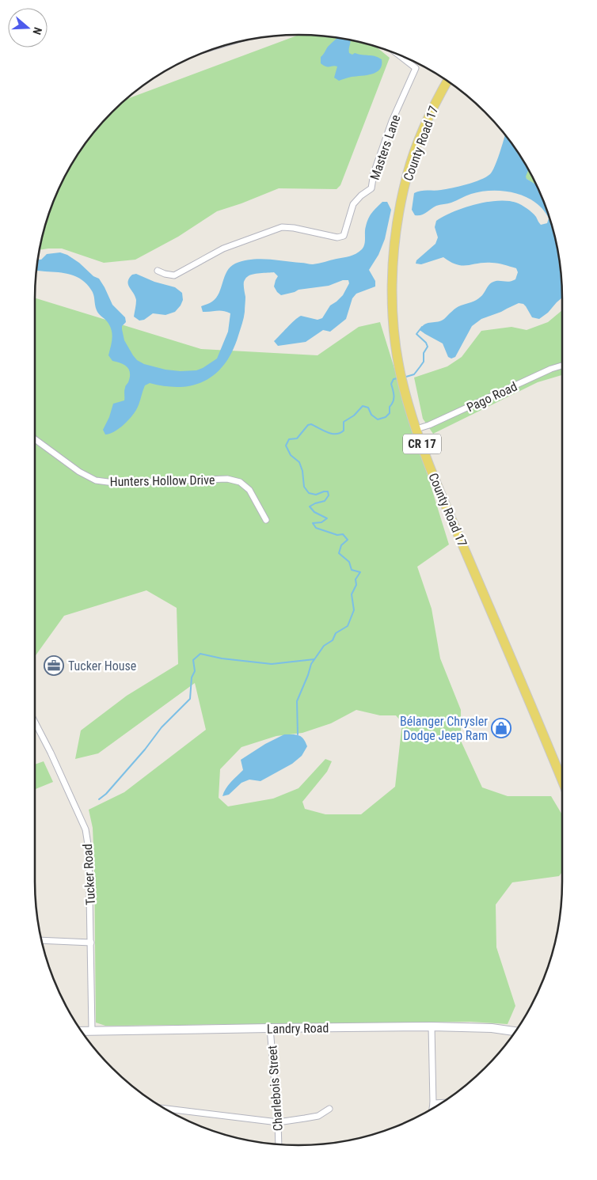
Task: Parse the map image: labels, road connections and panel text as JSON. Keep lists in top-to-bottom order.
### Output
{
  "streets": {
    "main road": ["County Road 17", "CR 17", "Landry Road"],
    "street": [
      "Masters Lane",
      "Pago Road",
      "Hunters Hollow Drive",
      "Tucker Road",
      "Charlebois Street"
    ]
  },
  "crossings": [
    ["County Road 17", "Pago Road"],
    ["Tucker Road", "Landry Road"],
    ["Landry Road", "Charlebois Street"]
  ],
  "places": {
    "office": ["Tucker House"],
    "shop": ["Bélanger Chrysler Dodge Jeep Ram"]
  },
  "north": "right"
}
